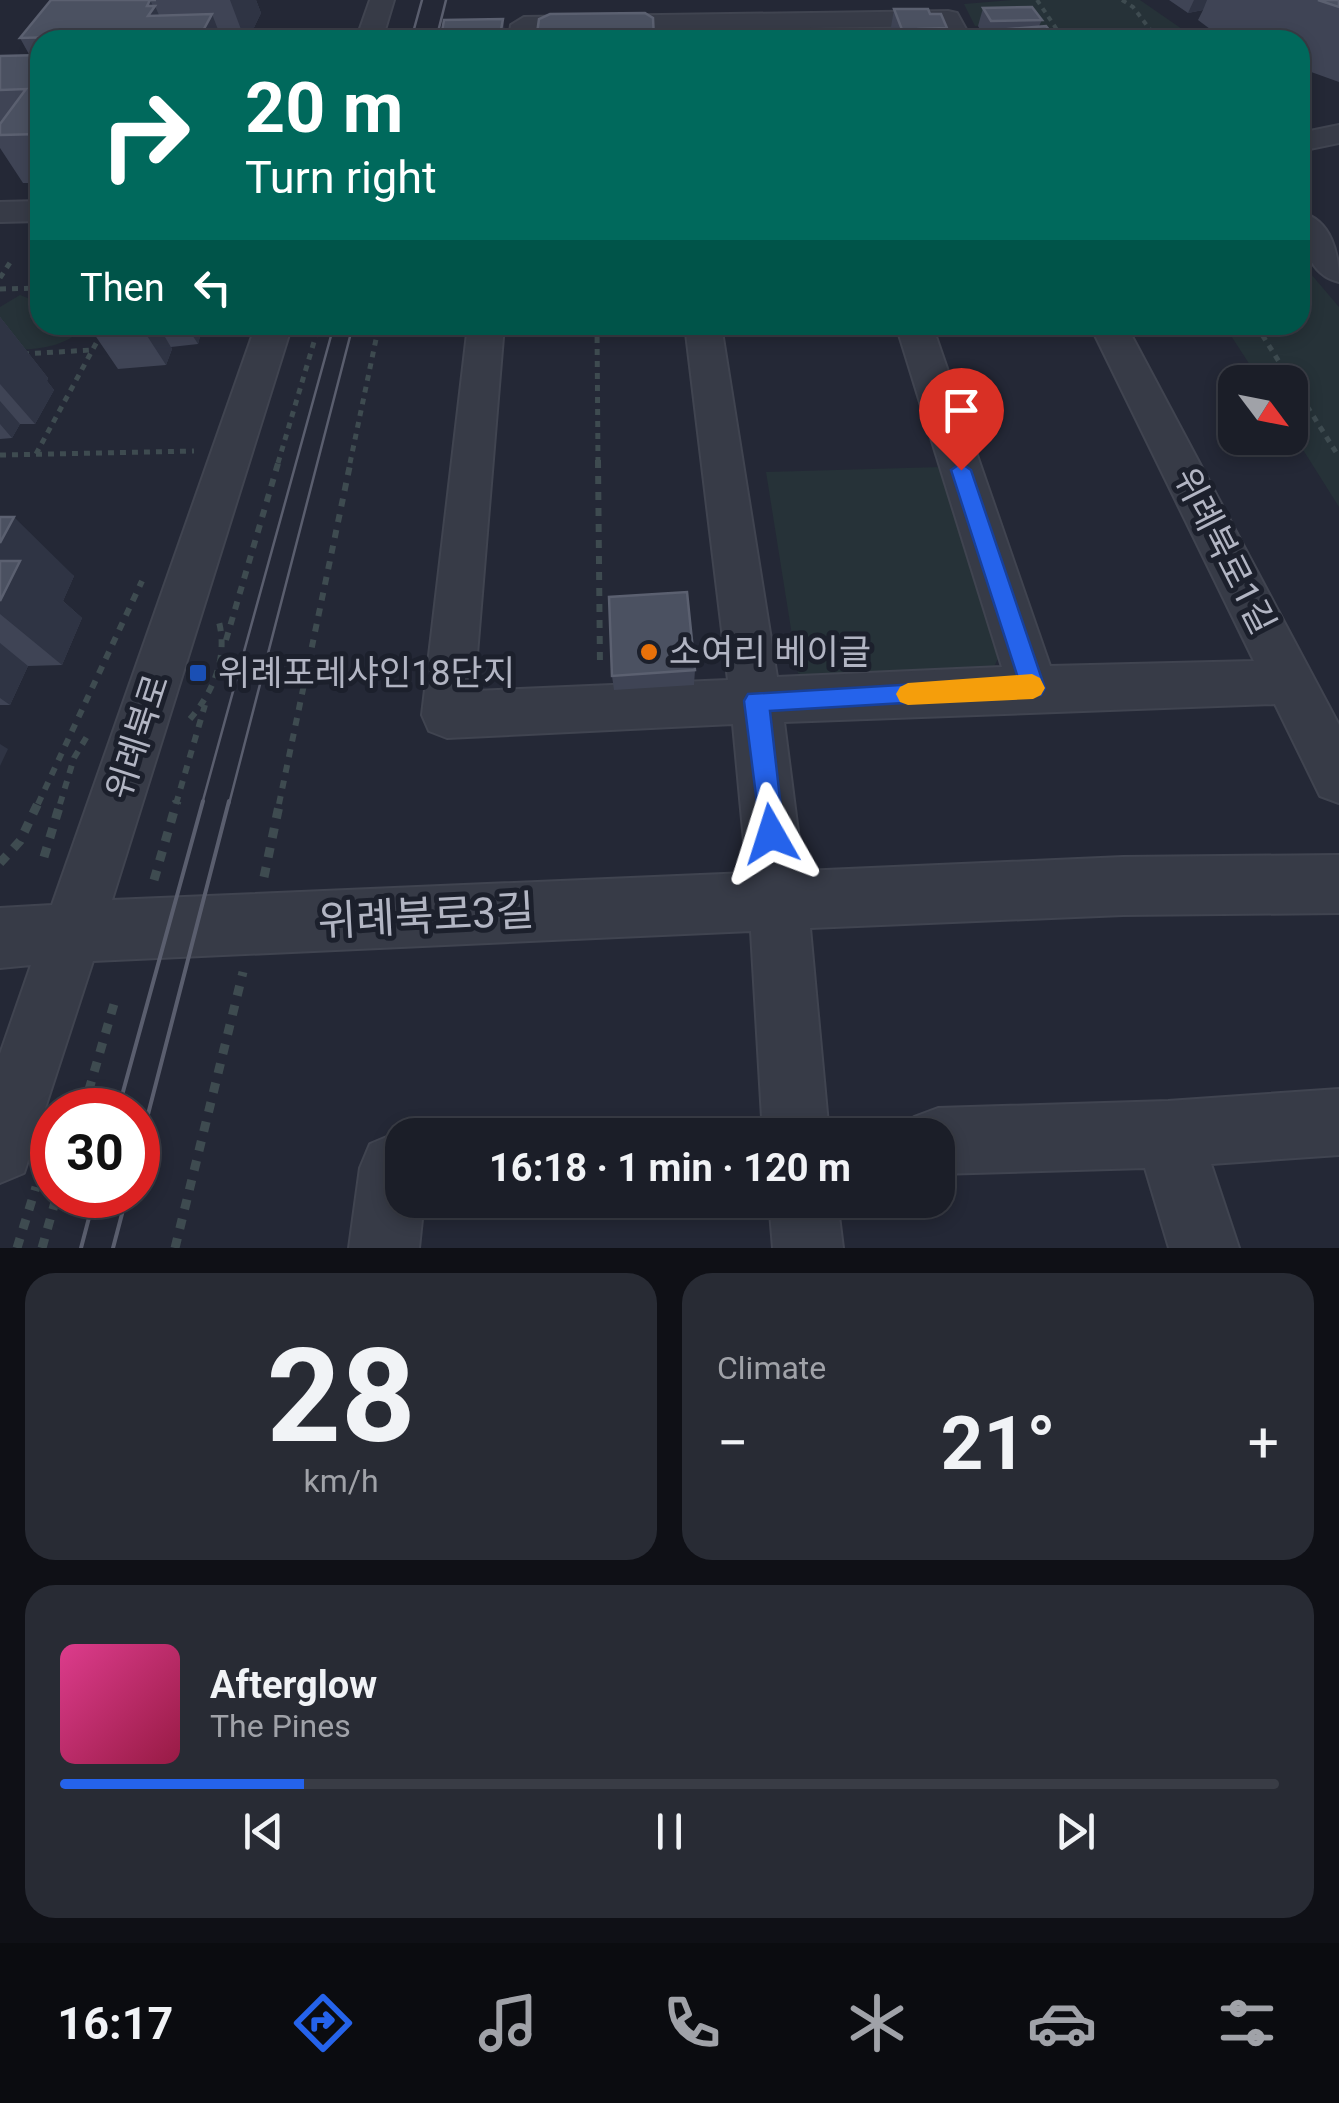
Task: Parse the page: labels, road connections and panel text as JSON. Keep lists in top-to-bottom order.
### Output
{
  "streets": {
    "street": ["위례북로1길", "위례북로", "위례북로3길"]
  },
  "crossings": [
    ["위례북로", "위례북로3길"]
  ],
  "places": {
    "other": ["소여리 베이글"],
    "transit": ["위례포레샤인18단지"]
  },
  "north": "bottom right",
  "page": {
    "turn": ["20 m", "Turn right"],
    "then": "Then",
    "limit": "30",
    "trip": "16:18 · 1 min · 120 m",
    "tile": [
      ["28", "km/h"],
      "Climate"
    ],
    "heat": ["−", "21°", "+"],
    "song": ["Afterglow", "The Pines"],
    "tabs": "16:17"
  }
}
